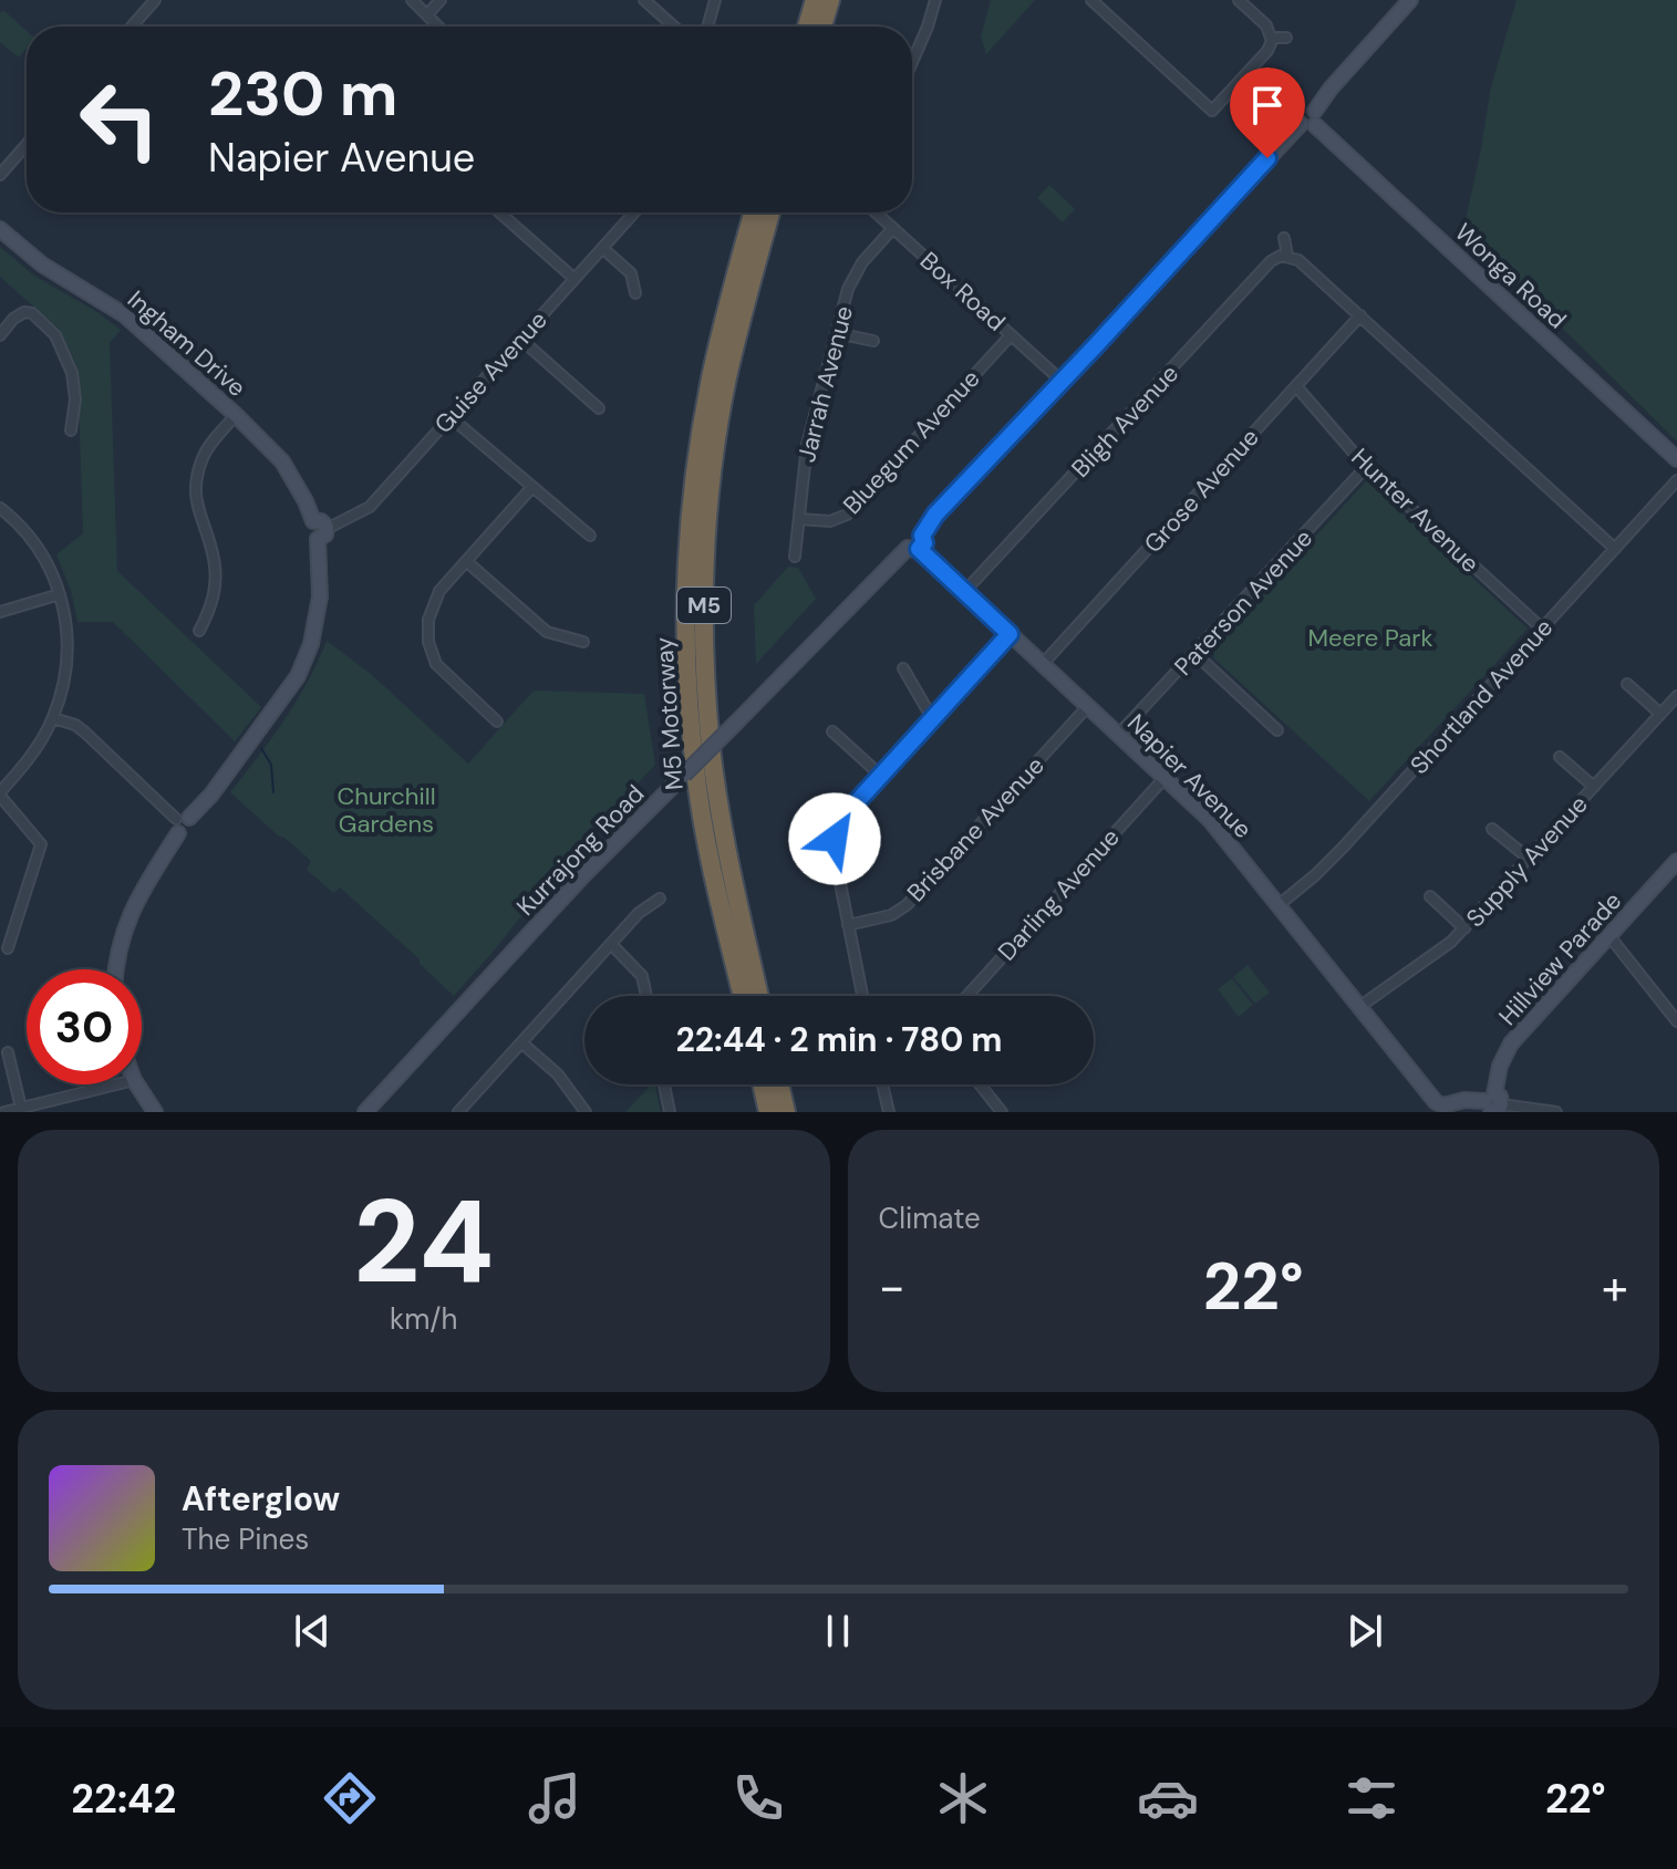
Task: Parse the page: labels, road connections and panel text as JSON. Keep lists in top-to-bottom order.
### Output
{
  "streets": {
    "highway": ["M5", "M5 Motorway"],
    "street": [
      "Wonga Road",
      "Box Road",
      "Ingham Drive",
      "Guise Avenue",
      "Jarrah Avenue",
      "Bligh Avenue",
      "Bluegum Avenue",
      "Grose Avenue",
      "Hunter Avenue",
      "Paterson Avenue",
      "Shortland Avenue",
      "Napier Avenue",
      "Brisbane Avenue",
      "Kurrajong Road",
      "Supply Avenue",
      "Darling Avenue",
      "Hillview Parade"
    ]
  },
  "crossings": [
    ["Wonga Road", "Kurrajong Road"],
    ["Box Road", "Jarrah Avenue"],
    ["Box Road", "Bluegum Avenue"],
    ["Box Road", "Kurrajong Road"],
    ["Ingham Drive", "Guise Avenue"],
    ["Jarrah Avenue", "Bluegum Avenue"],
    ["Bligh Avenue", "Napier Avenue"],
    ["Grose Avenue", "Hunter Avenue"],
    ["Grose Avenue", "Napier Avenue"],
    ["Hunter Avenue", "Paterson Avenue"],
    ["Hunter Avenue", "Shortland Avenue"],
    ["Paterson Avenue", "Napier Avenue"],
    ["Shortland Avenue", "Napier Avenue"],
    ["Napier Avenue", "Brisbane Avenue"],
    ["Napier Avenue", "Kurrajong Road"],
    ["Napier Avenue", "Supply Avenue"],
    ["Napier Avenue", "Darling Avenue"],
    ["Napier Avenue", "Hillview Parade"]
  ],
  "parks": ["Meere Park", "Churchill Gardens"],
  "page": {
    "turn": ["230 m", "Napier Avenue"],
    "limit": "30",
    "trip": "22:44 · 2 min · 780 m",
    "tile": [
      ["24", "km/h"],
      "Climate"
    ],
    "heat": ["−", "22°", "+"],
    "song": ["Afterglow", "The Pines"],
    "tabs": ["22:42", "22°"]
  }
}
